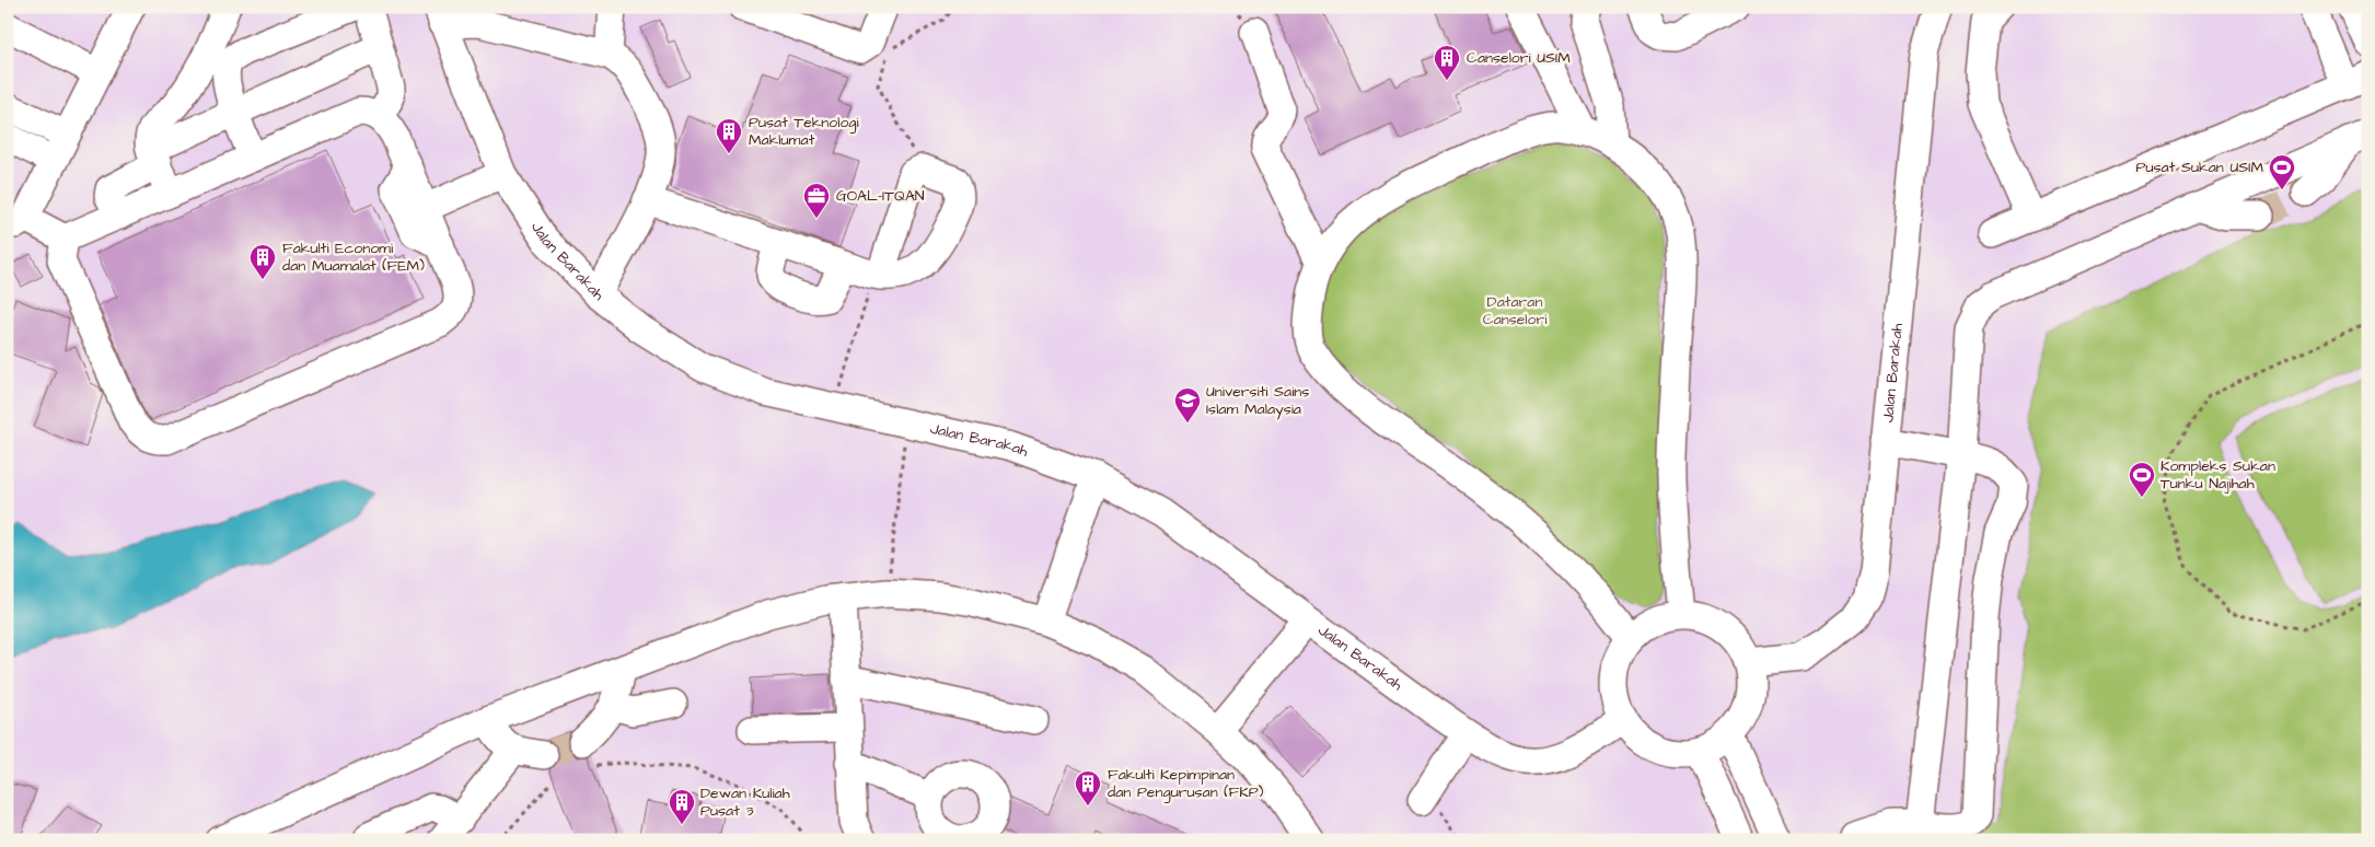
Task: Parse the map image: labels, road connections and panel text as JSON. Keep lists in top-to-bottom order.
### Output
{
  "streets": {
    "street": ["Jalan Barakah"]
  },
  "parks": ["Dataran Canselori"],
  "places": {
    "building": [
      "Canselori USIM",
      "Pusat Teknologi Maklumat",
      "Fakulti Economi dan Muamalat (FEM)",
      "Fakulti Kepimpinan dan Pengurusan (FKP)",
      "Dewan Kuliah Pusat 3"
    ],
    "sports": ["Pusat Sukan USIM", "Kompleks Sukan Tunku Najihah"],
    "office": ["GOAL-ITQAN"],
    "school or university": ["Universiti Sains Islam Malaysia"]
  }
}
